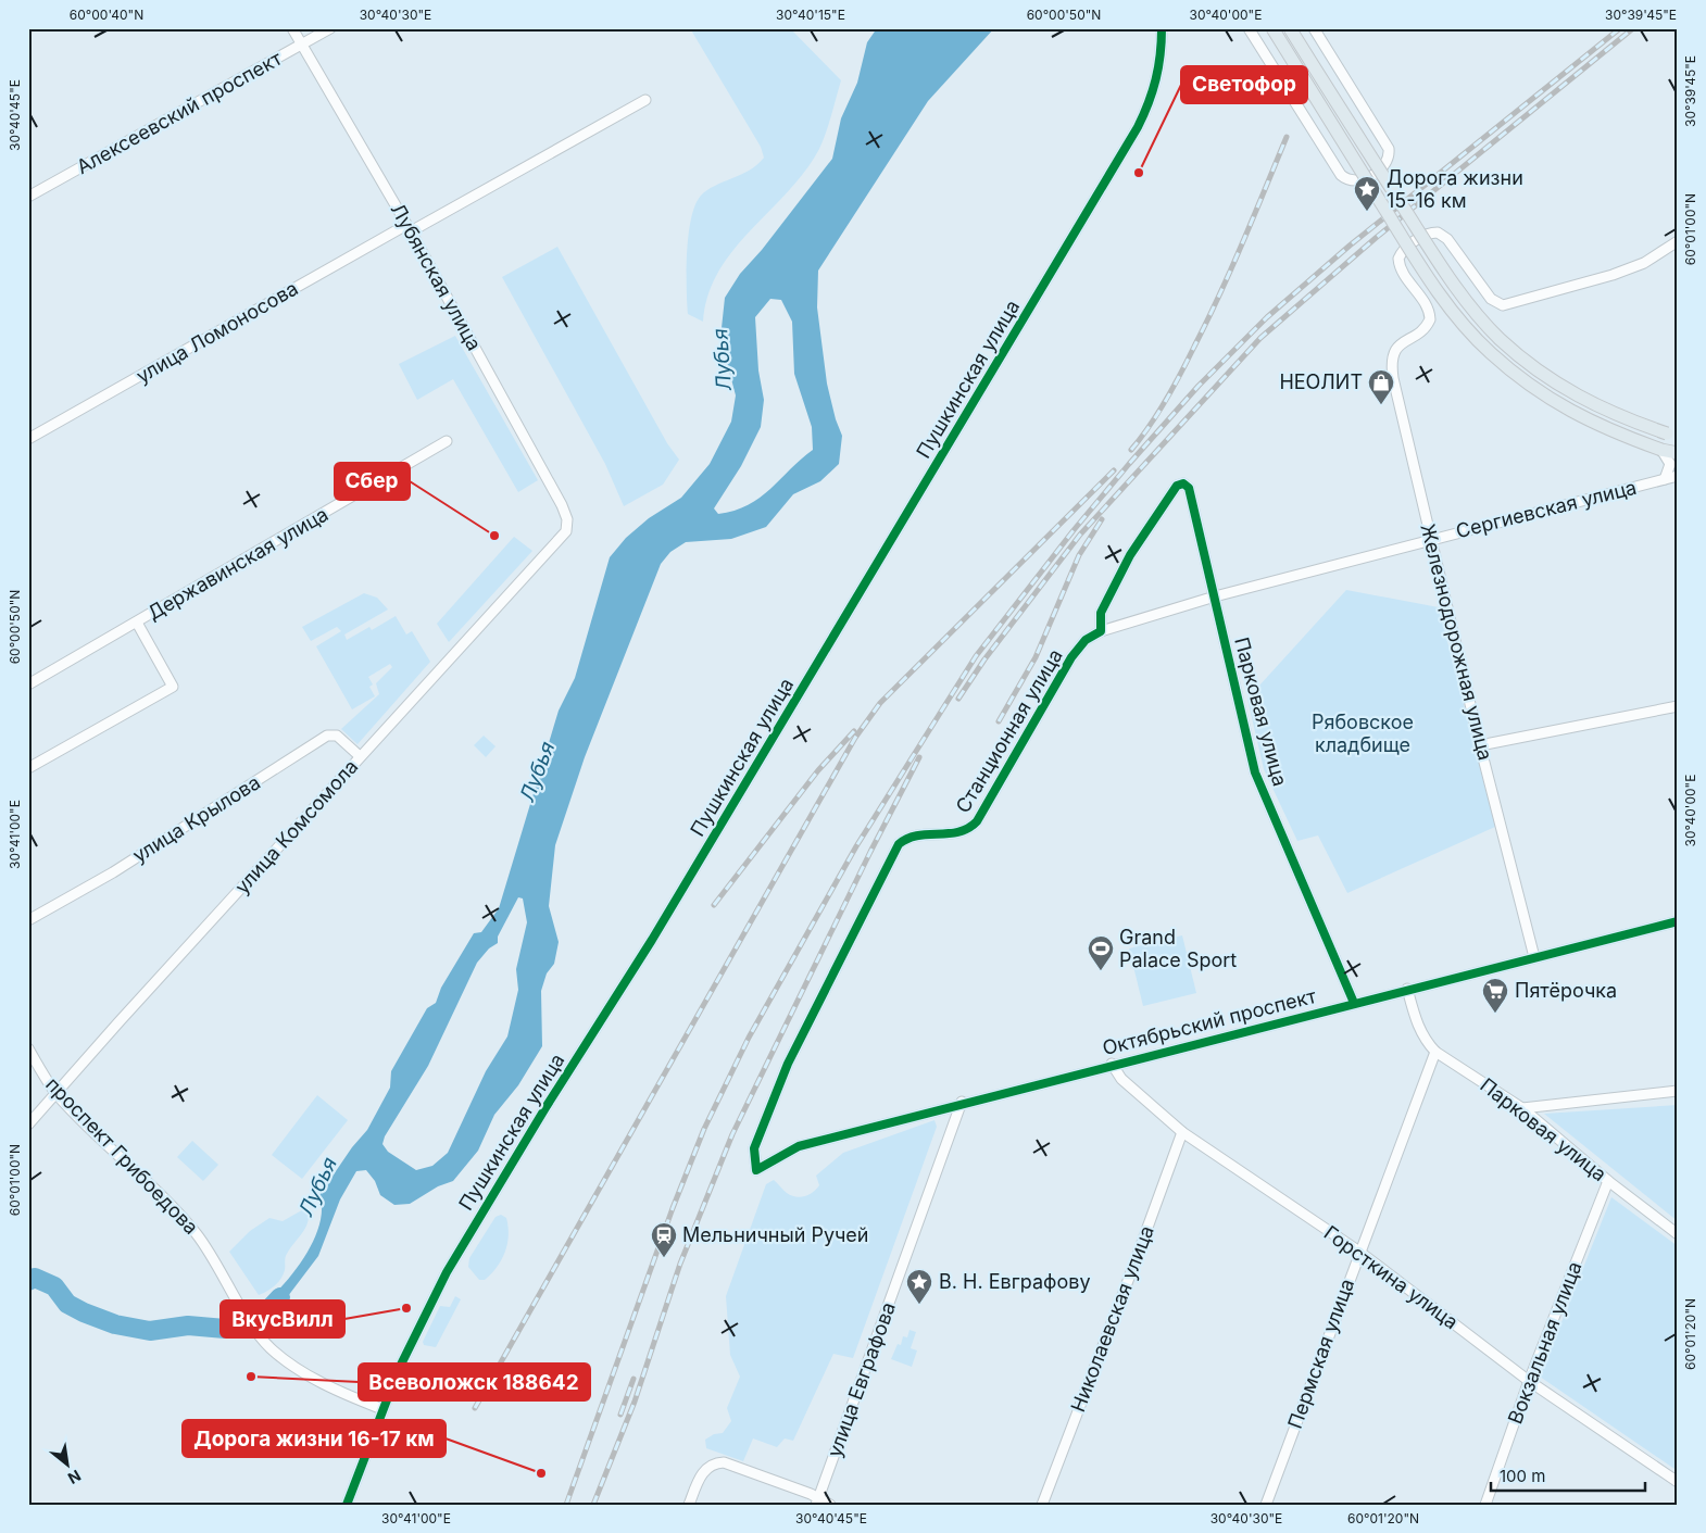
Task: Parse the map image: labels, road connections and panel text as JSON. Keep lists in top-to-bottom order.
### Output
{
  "streets": {
    "street": [
      "Алексеевский проспект",
      "Лубянская улица",
      "улица Ломоносова",
      "Пушкинская улица",
      "Сергиевская улица",
      "Державинская улица",
      "Железнодорожная улица",
      "Парковая улица",
      "Станционная улица",
      "улица Крылова",
      "улица Комсомола",
      "Октябрьский проспект",
      "проспект Грибоедова",
      "Горсткина улица",
      "Николаевская улица",
      "Вокзальная улица",
      "Пермская улица",
      "улица Евграфова"
    ]
  },
  "crossings": [
    ["Алексеевский проспект", "Лубянская улица"],
    ["Лубянская улица", "улица Ломоносова"],
    ["Лубянская улица", "улица Комсомола"],
    ["Пушкинская улица", "проспект Грибоедова"],
    ["Сергиевская улица", "Железнодорожная улица"],
    ["Сергиевская улица", "Парковая улица"],
    ["Сергиевская улица", "Станционная улица"],
    ["Железнодорожная улица", "Октябрьский проспект"],
    ["Парковая улица", "Станционная улица"],
    ["Парковая улица", "Октябрьский проспект"],
    ["Парковая улица", "Вокзальная улица"],
    ["Парковая улица", "Пермская улица"],
    ["Станционная улица", "Октябрьский проспект"],
    ["улица Крылова", "улица Комсомола"],
    ["улица Комсомола", "проспект Грибоедова"],
    ["Октябрьский проспект", "Горсткина улица"],
    ["Октябрьский проспект", "улица Евграфова"],
    ["Горсткина улица", "Николаевская улица"],
    ["Горсткина улица", "Вокзальная улица"],
    ["Горсткина улица", "Пермская улица"]
  ],
  "water": ["Лубья"],
  "parks": ["Рябовское кладбище"],
  "places": {
    "other": [
      "Светофор",
      "Сбер",
      "ВкусВилл",
      "Всеволожск 188642",
      "Дорога жизни 16-17 км"
    ],
    "place": ["Дорога жизни 15-16 км", "В. Н. Евграфову"],
    "shop": ["НЕОЛИТ"],
    "sports": ["Grand Palace Sport"],
    "supermarket": ["Пятёрочка"],
    "station": ["Мельничный Ручей"]
  },
  "scale_bar": "100 m",
  "north": "bottom right",
  "coordinates": [
    "60°00'40\"N",
    "30°40'30\"E",
    "30°40'15\"E",
    "60°00'50\"N",
    "30°40'00\"E",
    "30°39'45\"E",
    "30°40'45\"E",
    "60°01'00\"N",
    "30°41'00\"E",
    "60°01'20\"N"
  ]
}
